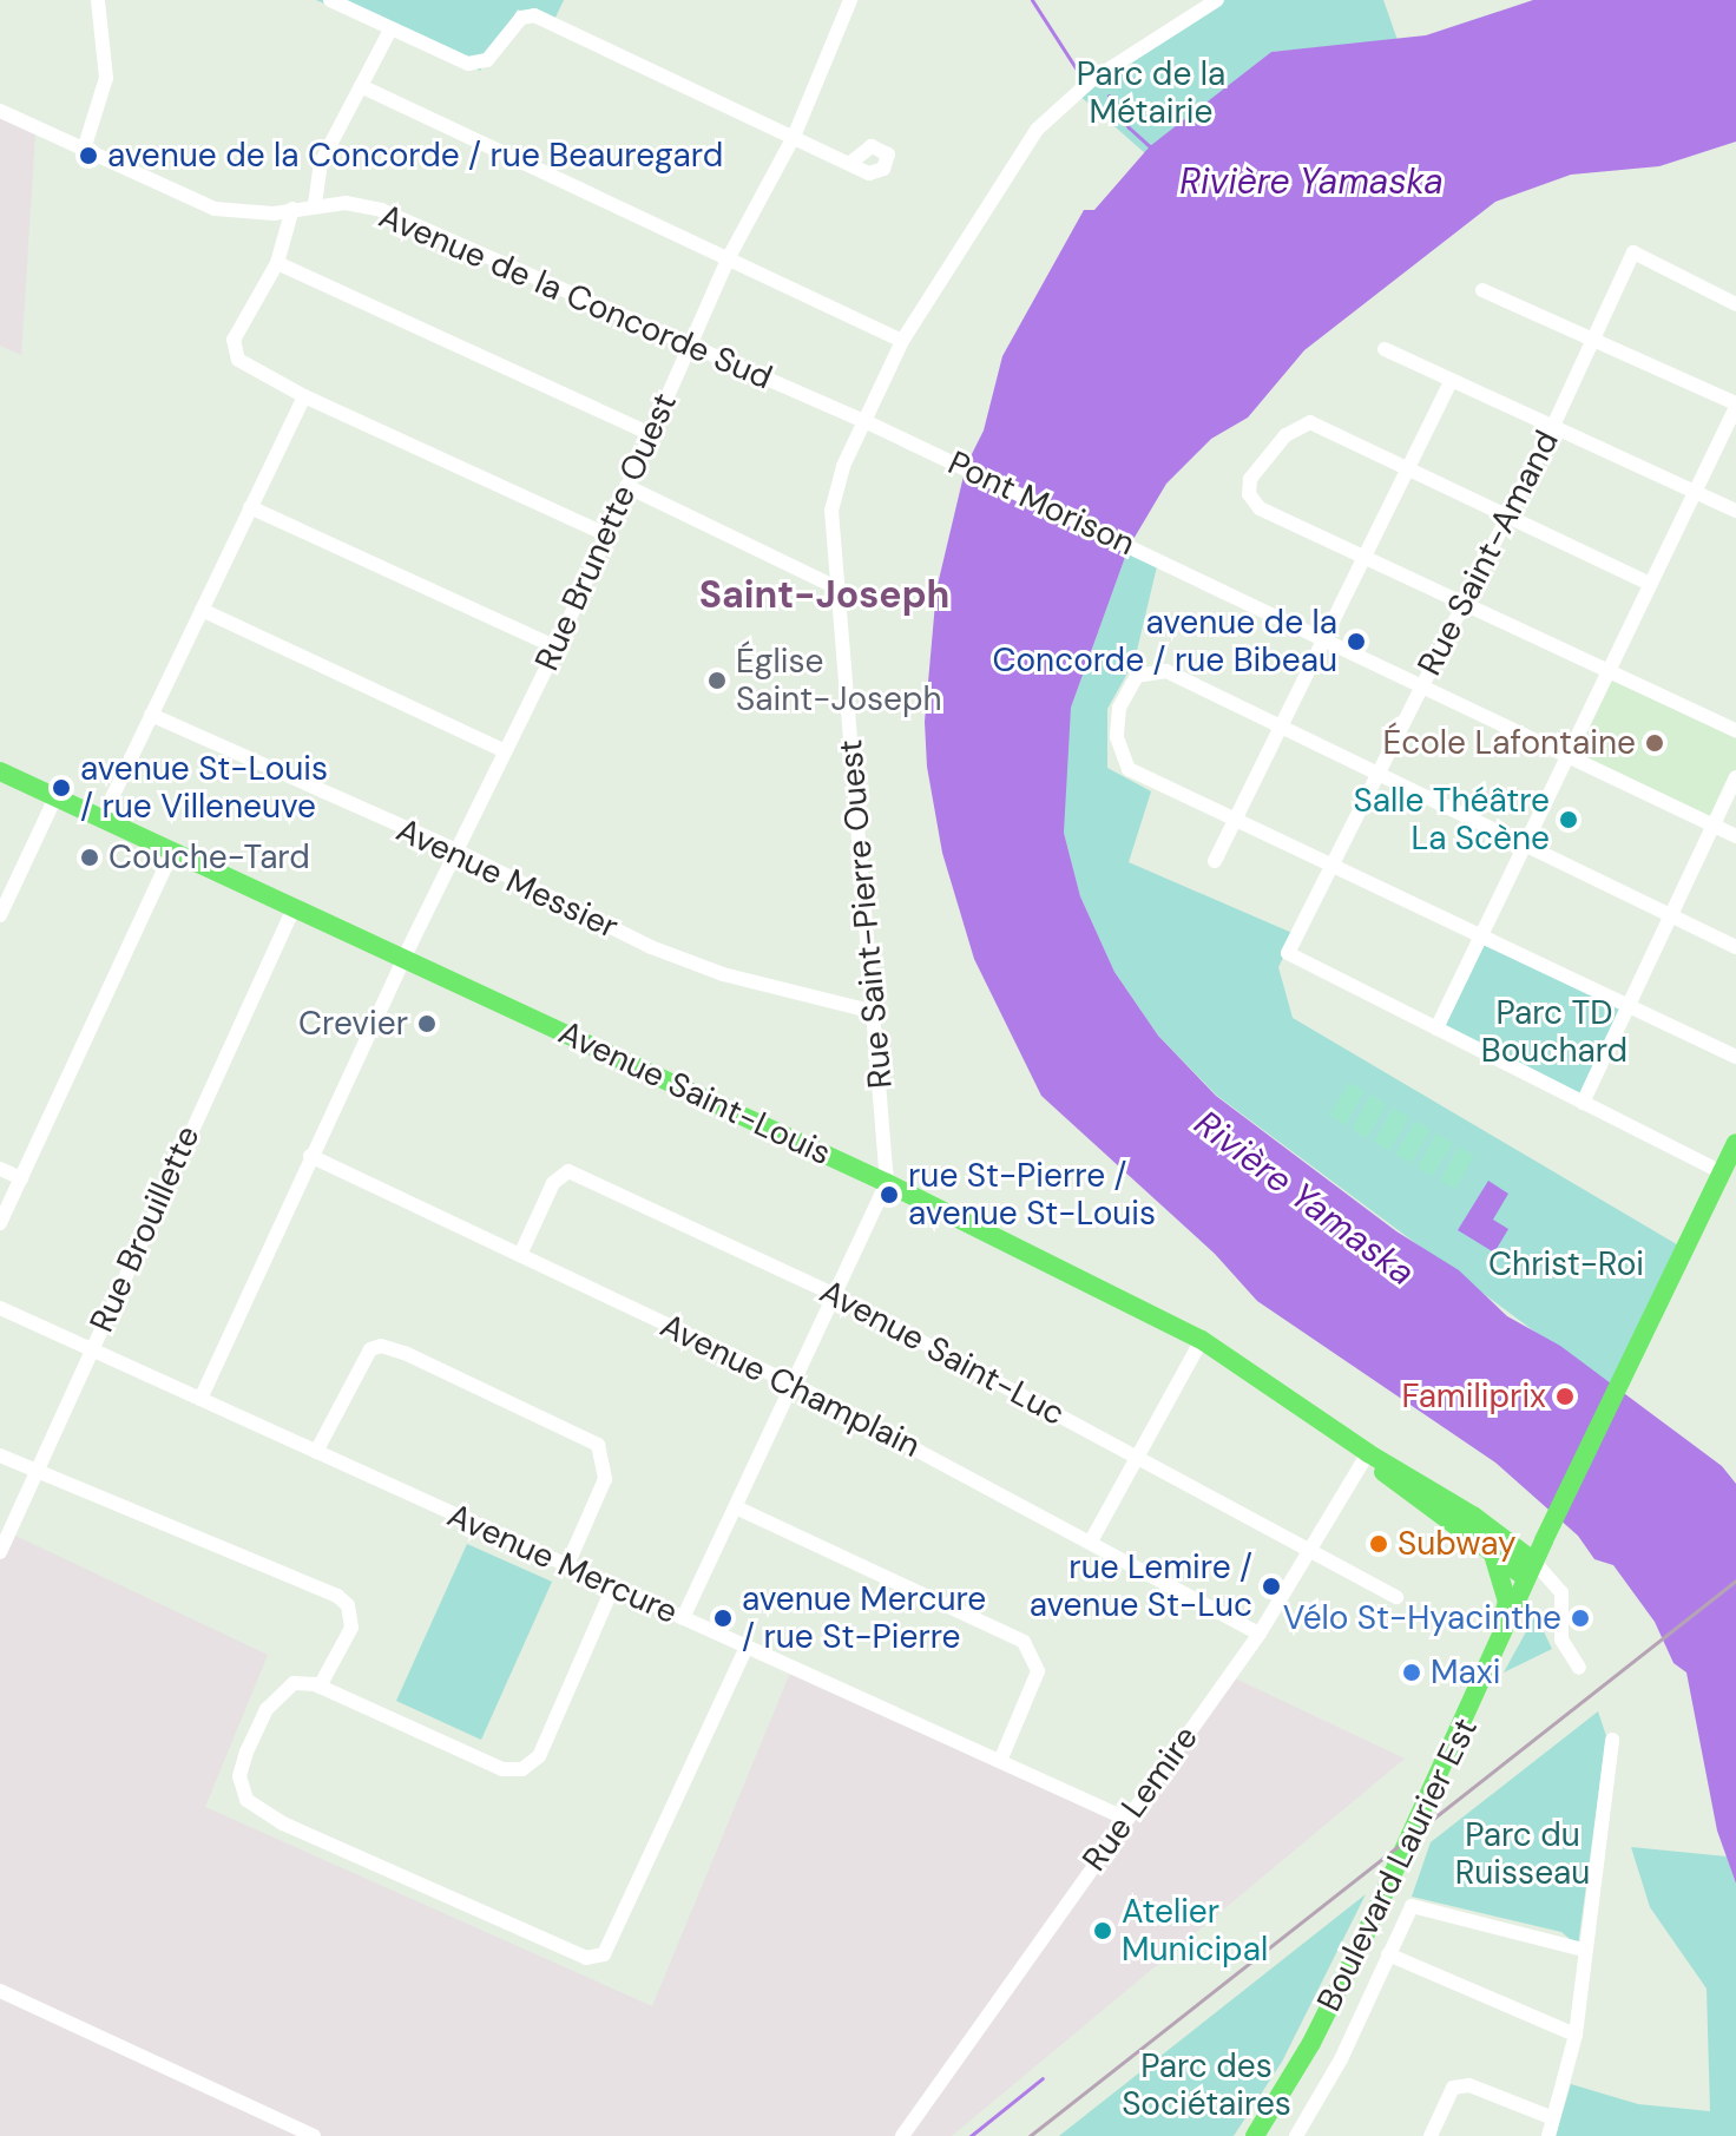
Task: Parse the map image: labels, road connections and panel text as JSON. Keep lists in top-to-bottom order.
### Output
{
  "streets": {
    "main road": ["Avenue Saint-Louis", "Boulevard Laurier Est"],
    "street": [
      "Avenue de la Concorde Sud",
      "Pont Morison",
      "Rue Brunette Ouest",
      "Rue Saint-Amand",
      "Avenue Messier",
      "Rue Saint-Pierre Ouest",
      "Rue Brouillette",
      "Avenue Saint-Luc",
      "Avenue Champlain",
      "Avenue Mercure",
      "Rue Lemire"
    ]
  },
  "crossings": [
    ["Avenue de la Concorde Sud", "Pont Morison"],
    ["Avenue de la Concorde Sud", "Rue Brunette Ouest"],
    ["Avenue de la Concorde Sud", "Rue Saint-Pierre Ouest"],
    ["Pont Morison", "Rue Saint-Amand"],
    ["Rue Brunette Ouest", "Avenue Messier"],
    ["Rue Brunette Ouest", "Avenue Saint-Louis"],
    ["Rue Brunette Ouest", "Avenue Champlain"],
    ["Rue Brunette Ouest", "Avenue Mercure"],
    ["Avenue Messier", "Rue Saint-Pierre Ouest"],
    ["Rue Saint-Pierre Ouest", "Avenue Saint-Louis"],
    ["Avenue Saint-Louis", "Rue Brouillette"],
    ["Avenue Saint-Louis", "Rue Lemire"],
    ["Avenue Saint-Louis", "Boulevard Laurier Est"],
    ["Rue Brouillette", "Avenue Mercure"],
    ["Avenue Saint-Luc", "Avenue Champlain"],
    ["Avenue Saint-Luc", "Rue Lemire"],
    ["Avenue Champlain", "Rue Lemire"],
    ["Avenue Mercure", "Rue Lemire"]
  ],
  "districts": ["Saint-Joseph"],
  "water": ["Rivière Yamaska"],
  "parks": [
    "Parc de la Métairie",
    "Parc TD Bouchard",
    "Christ-Roi",
    "Parc du Ruisseau",
    "Parc des Sociétaires"
  ],
  "places": [
    "avenue de la Concorde / rue Beauregard",
    "avenue de la Concorde / rue Bibeau",
    "Église Saint-Joseph",
    "École Lafontaine",
    "avenue St-Louis / rue Villeneuve",
    "Salle Théâtre La Scène",
    "Couche-Tard",
    "Crevier",
    "rue St-Pierre / avenue St-Louis",
    "Familiprix",
    "Subway",
    "rue Lemire / avenue St-Luc",
    "avenue Mercure / rue St-Pierre",
    "Vélo St-Hyacinthe",
    "Maxi",
    "Atelier Municipal"
  ]
}
